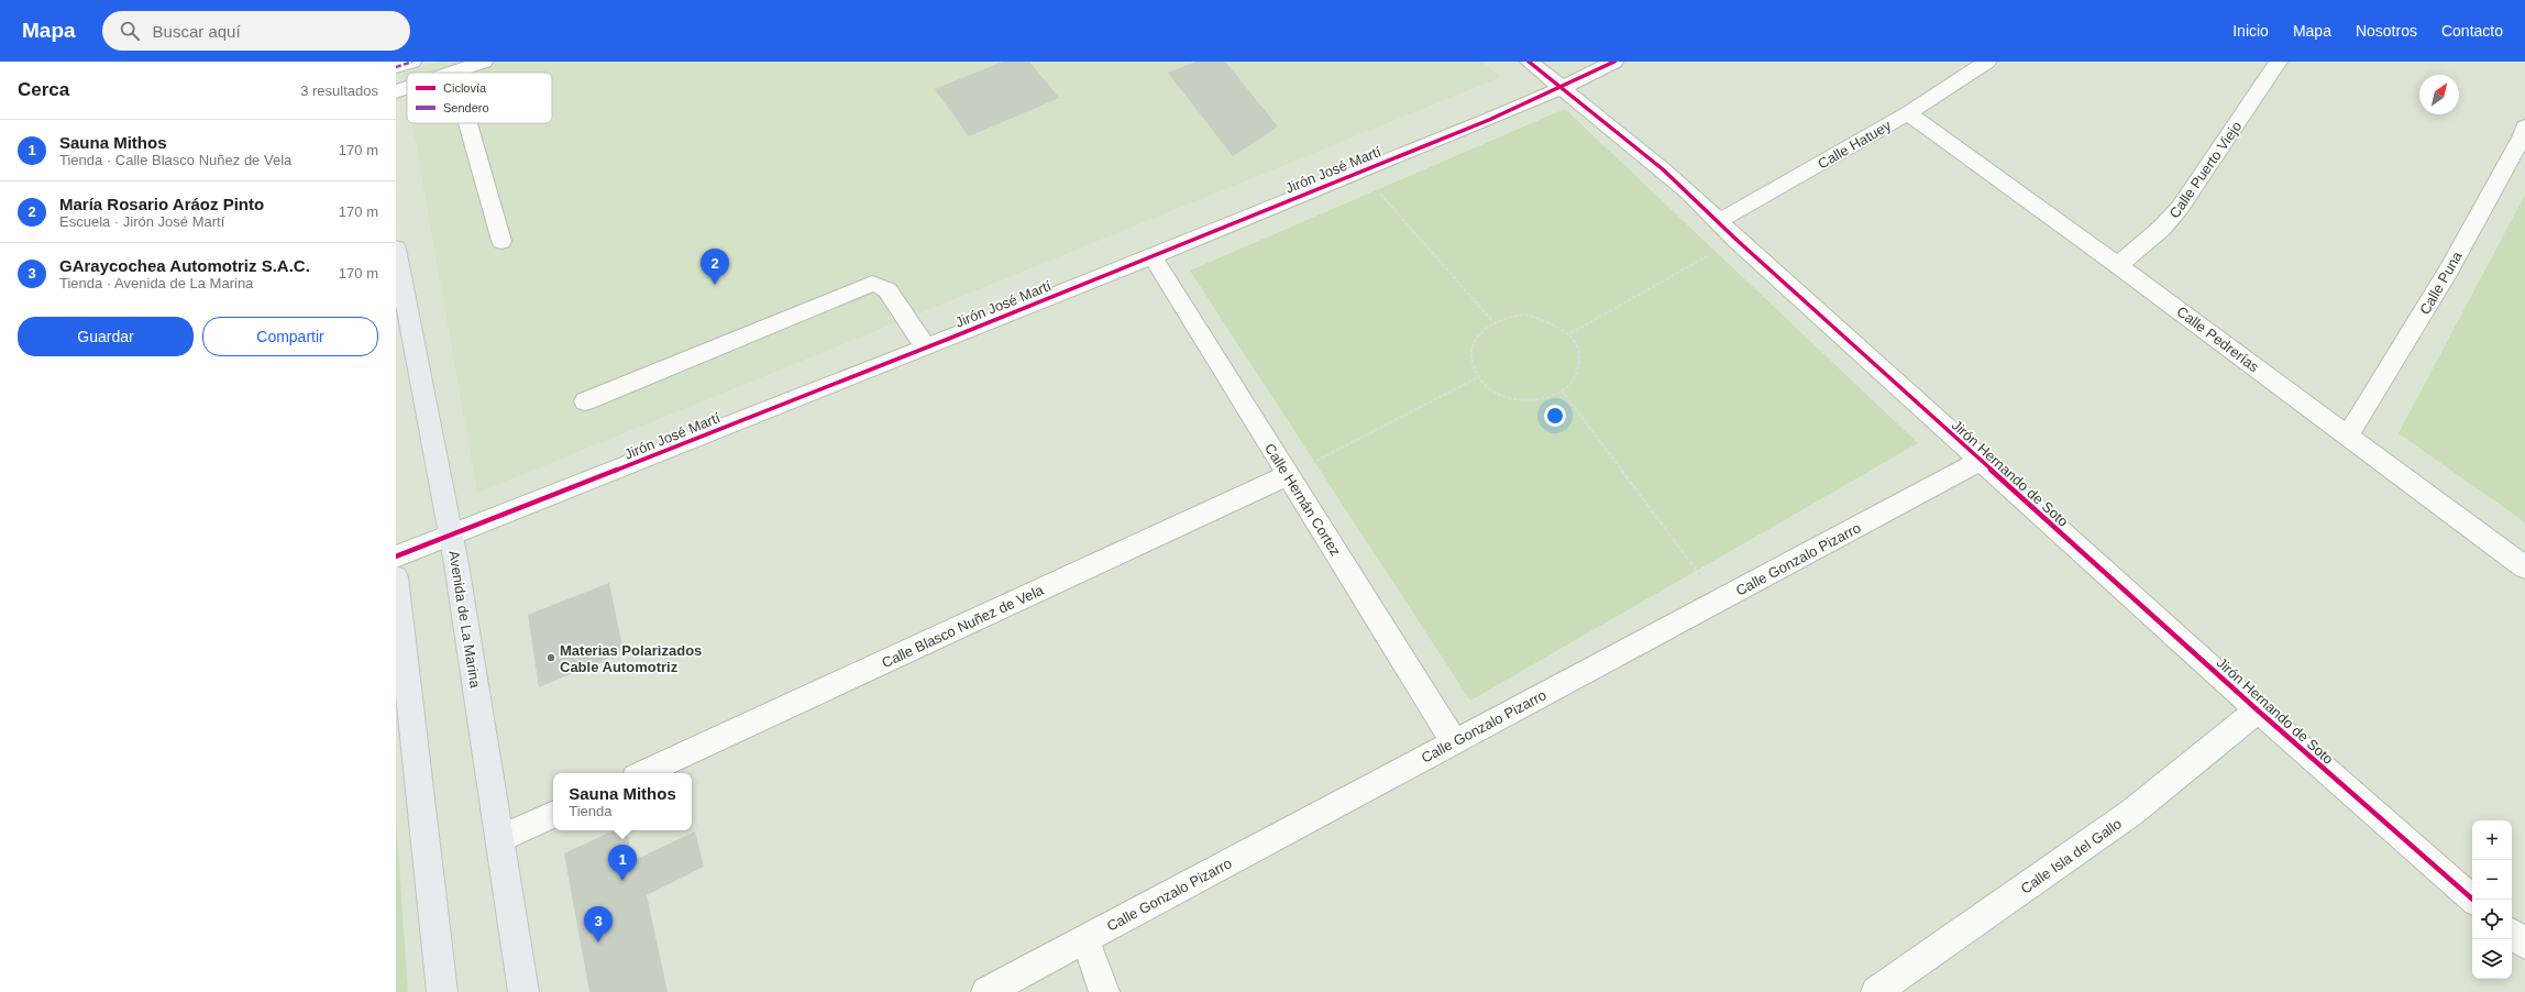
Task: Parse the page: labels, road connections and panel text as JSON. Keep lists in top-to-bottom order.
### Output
{
  "streets": {
    "main road": ["Avenida de La Marina"],
    "street": [
      "Calle Hatuey",
      "Jirón José Martí",
      "Calle Puerto Viejo",
      "Calle Puna",
      "Calle Pedrerías",
      "Jirón Hernando de Soto",
      "Calle Hernán Cortez",
      "Calle Gonzalo Pizarro",
      "Calle Blasco Nuñez de Vela",
      "Calle Isla del Gallo"
    ]
  },
  "crossings": [
    ["Calle Hatuey", "Calle Pedrerías"],
    ["Calle Hatuey", "Jirón Hernando de Soto"],
    ["Jirón José Martí", "Jirón Hernando de Soto"],
    ["Jirón José Martí", "Calle Hernán Cortez"],
    ["Jirón José Martí", "Avenida de La Marina"],
    ["Calle Puerto Viejo", "Calle Pedrerías"],
    ["Calle Puna", "Calle Pedrerías"],
    ["Jirón Hernando de Soto", "Calle Gonzalo Pizarro"],
    ["Jirón Hernando de Soto", "Calle Isla del Gallo"],
    ["Calle Hernán Cortez", "Calle Gonzalo Pizarro"],
    ["Calle Hernán Cortez", "Calle Blasco Nuñez de Vela"]
  ],
  "places": ["Materias Polarizados Cable Automotriz"],
  "legend": ["Ciclovía", "Sendero"],
  "north": "top right",
  "page": {
    "header": "Mapa",
    "search": "Buscar aquí",
    "nav": [
      "Inicio",
      "Mapa",
      "Nosotros",
      "Contacto"
    ],
    "heading": ["Cerca", "3 resultados"],
    "list": [
      {
        "mark": "1",
        "name": "Sauna Mithos",
        "note": "Tienda · Calle Blasco Nuñez de Vela",
        "value": "170 m"
      },
      {
        "mark": "2",
        "name": "María Rosario Aráoz Pinto",
        "note": "Escuela · Jirón José Martí",
        "value": "170 m"
      },
      {
        "mark": "3",
        "name": "GAraycochea Automotriz S.A.C.",
        "note": "Tienda · Avenida de La Marina",
        "value": "170 m"
      }
    ],
    "pins": ["2", "1", "3"],
    "buttons": ["Guardar", "Compartir"],
    "popup": ["Sauna Mithos", "Tienda"],
    "map_buttons": ["+", "−"]
  }
}
